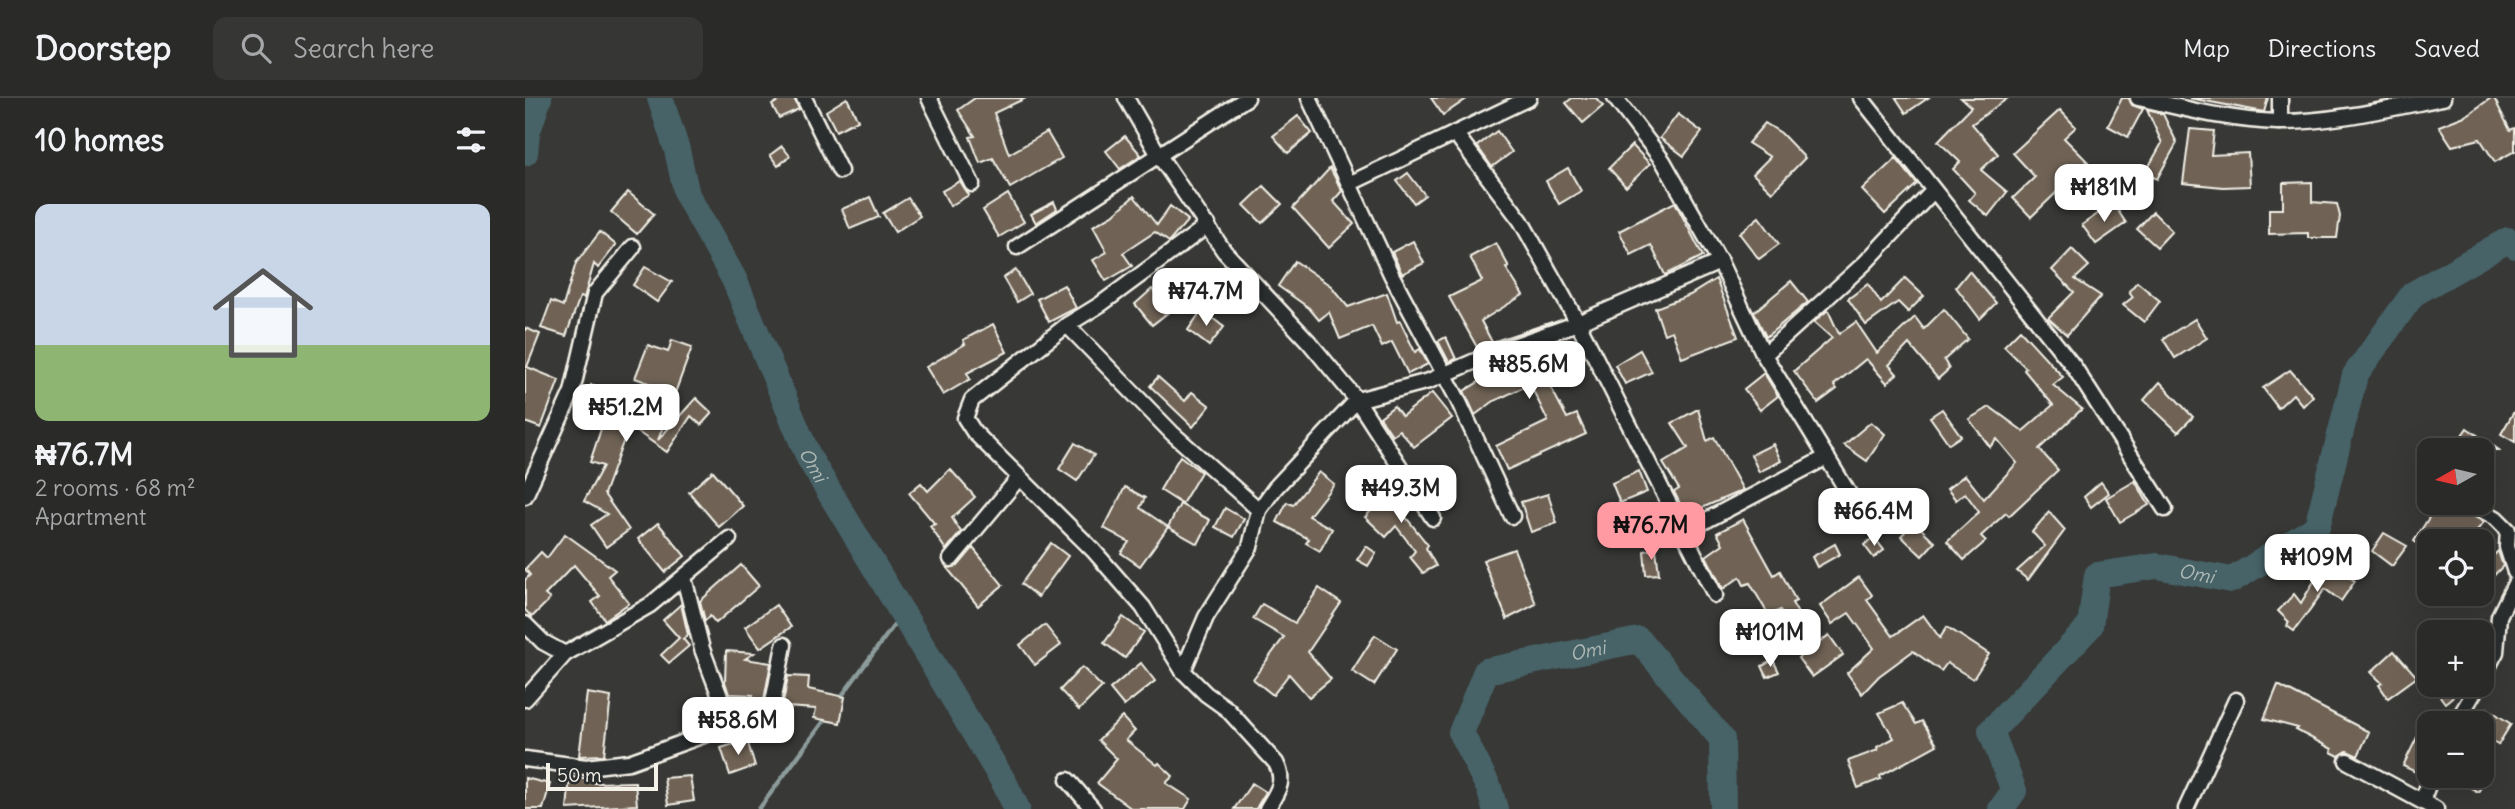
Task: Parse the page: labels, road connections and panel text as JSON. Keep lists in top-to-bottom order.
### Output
{
  "water": ["Omi"],
  "scale_bar": "50 m",
  "north": "left",
  "page": {
    "header": "Doorstep",
    "search": "Search here",
    "nav": ["Map", "Directions", "Saved"],
    "heading": "10 homes",
    "price": [
      "₦181M",
      "₦74.7M",
      "₦85.6M",
      "₦51.2M",
      "₦49.3M",
      "₦66.4M",
      "₦76.7M",
      "₦109M",
      "₦101M",
      "₦58.6M"
    ],
    "list": [
      {
        "name": "₦76.7M",
        "note": "2 rooms · 68 m² · Apartment"
      }
    ],
    "map_buttons": ["+", "−"],
    "scale": "50 m"
  }
}
